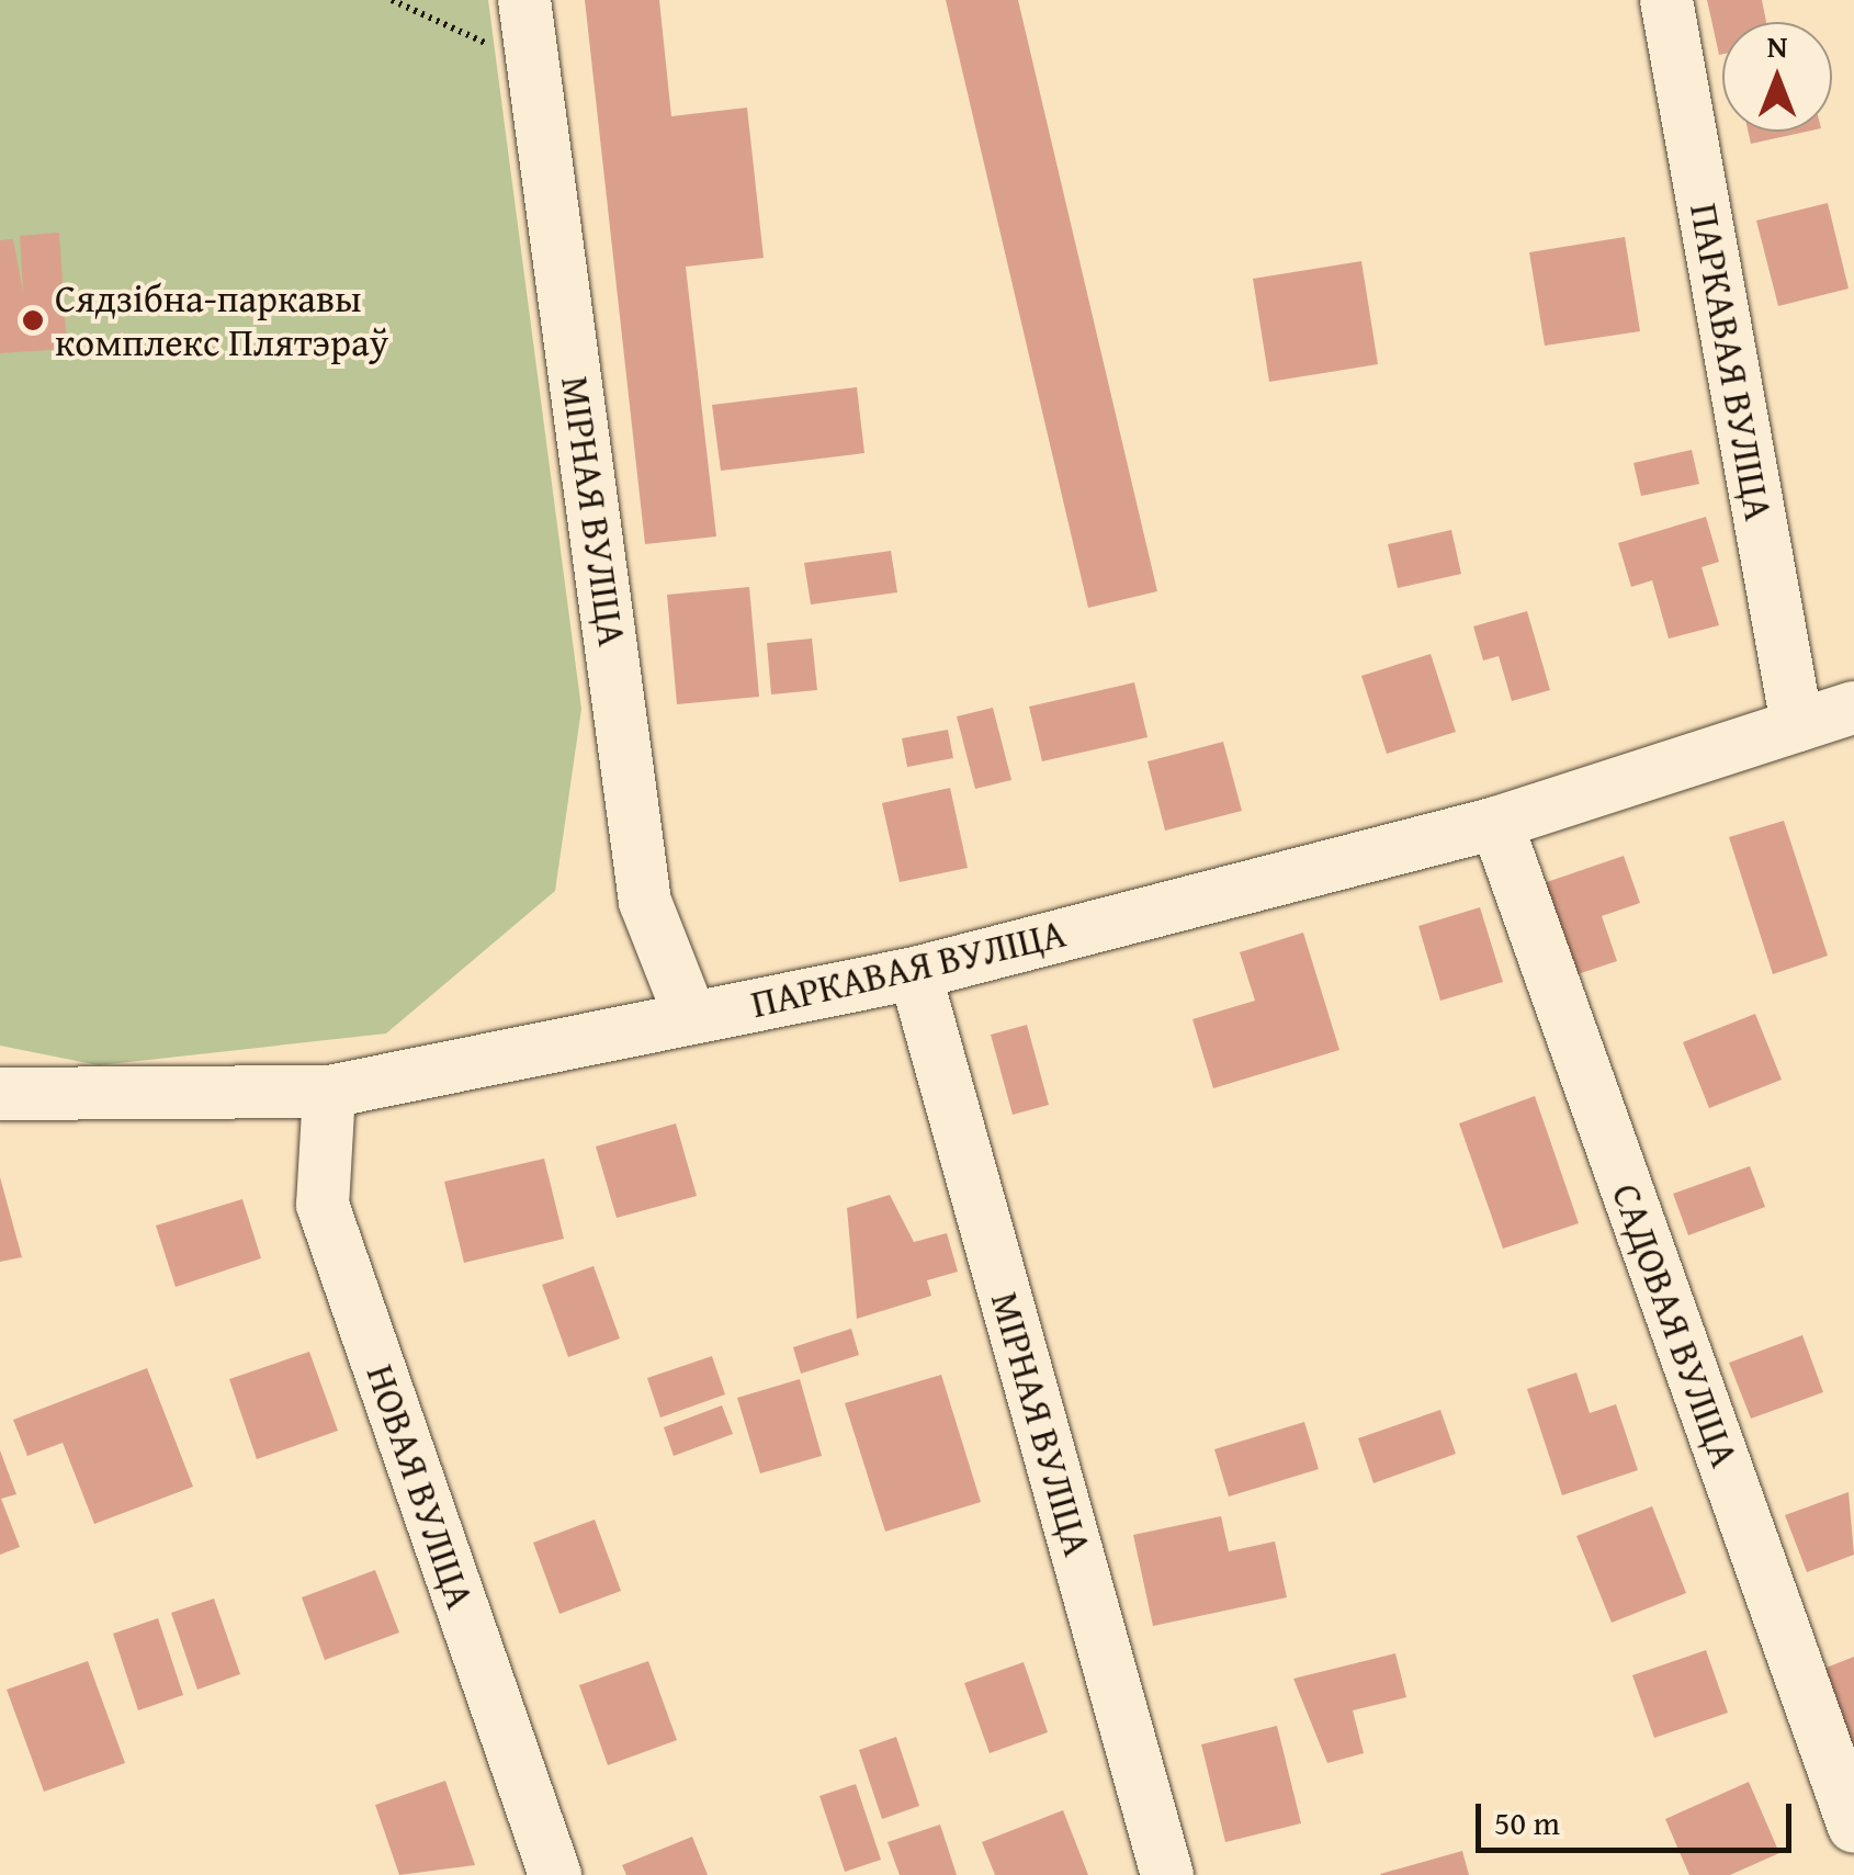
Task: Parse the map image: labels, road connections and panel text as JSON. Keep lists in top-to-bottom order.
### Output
{
  "streets": {
    "street": [
      "ПАРКАВАЯ ВУЛІЦА",
      "МІРНАЯ ВУЛІЦА",
      "САДОВАЯ ВУЛІЦА",
      "НОВАЯ ВУЛІЦА"
    ]
  },
  "crossings": [
    ["ПАРКАВАЯ ВУЛІЦА", "МІРНАЯ ВУЛІЦА"],
    ["ПАРКАВАЯ ВУЛІЦА", "САДОВАЯ ВУЛІЦА"],
    ["ПАРКАВАЯ ВУЛІЦА", "НОВАЯ ВУЛІЦА"]
  ],
  "places": ["Сядзібна-паркавы комплекс Плятэраў"],
  "scale_bar": "50 m",
  "north": "top"
}
